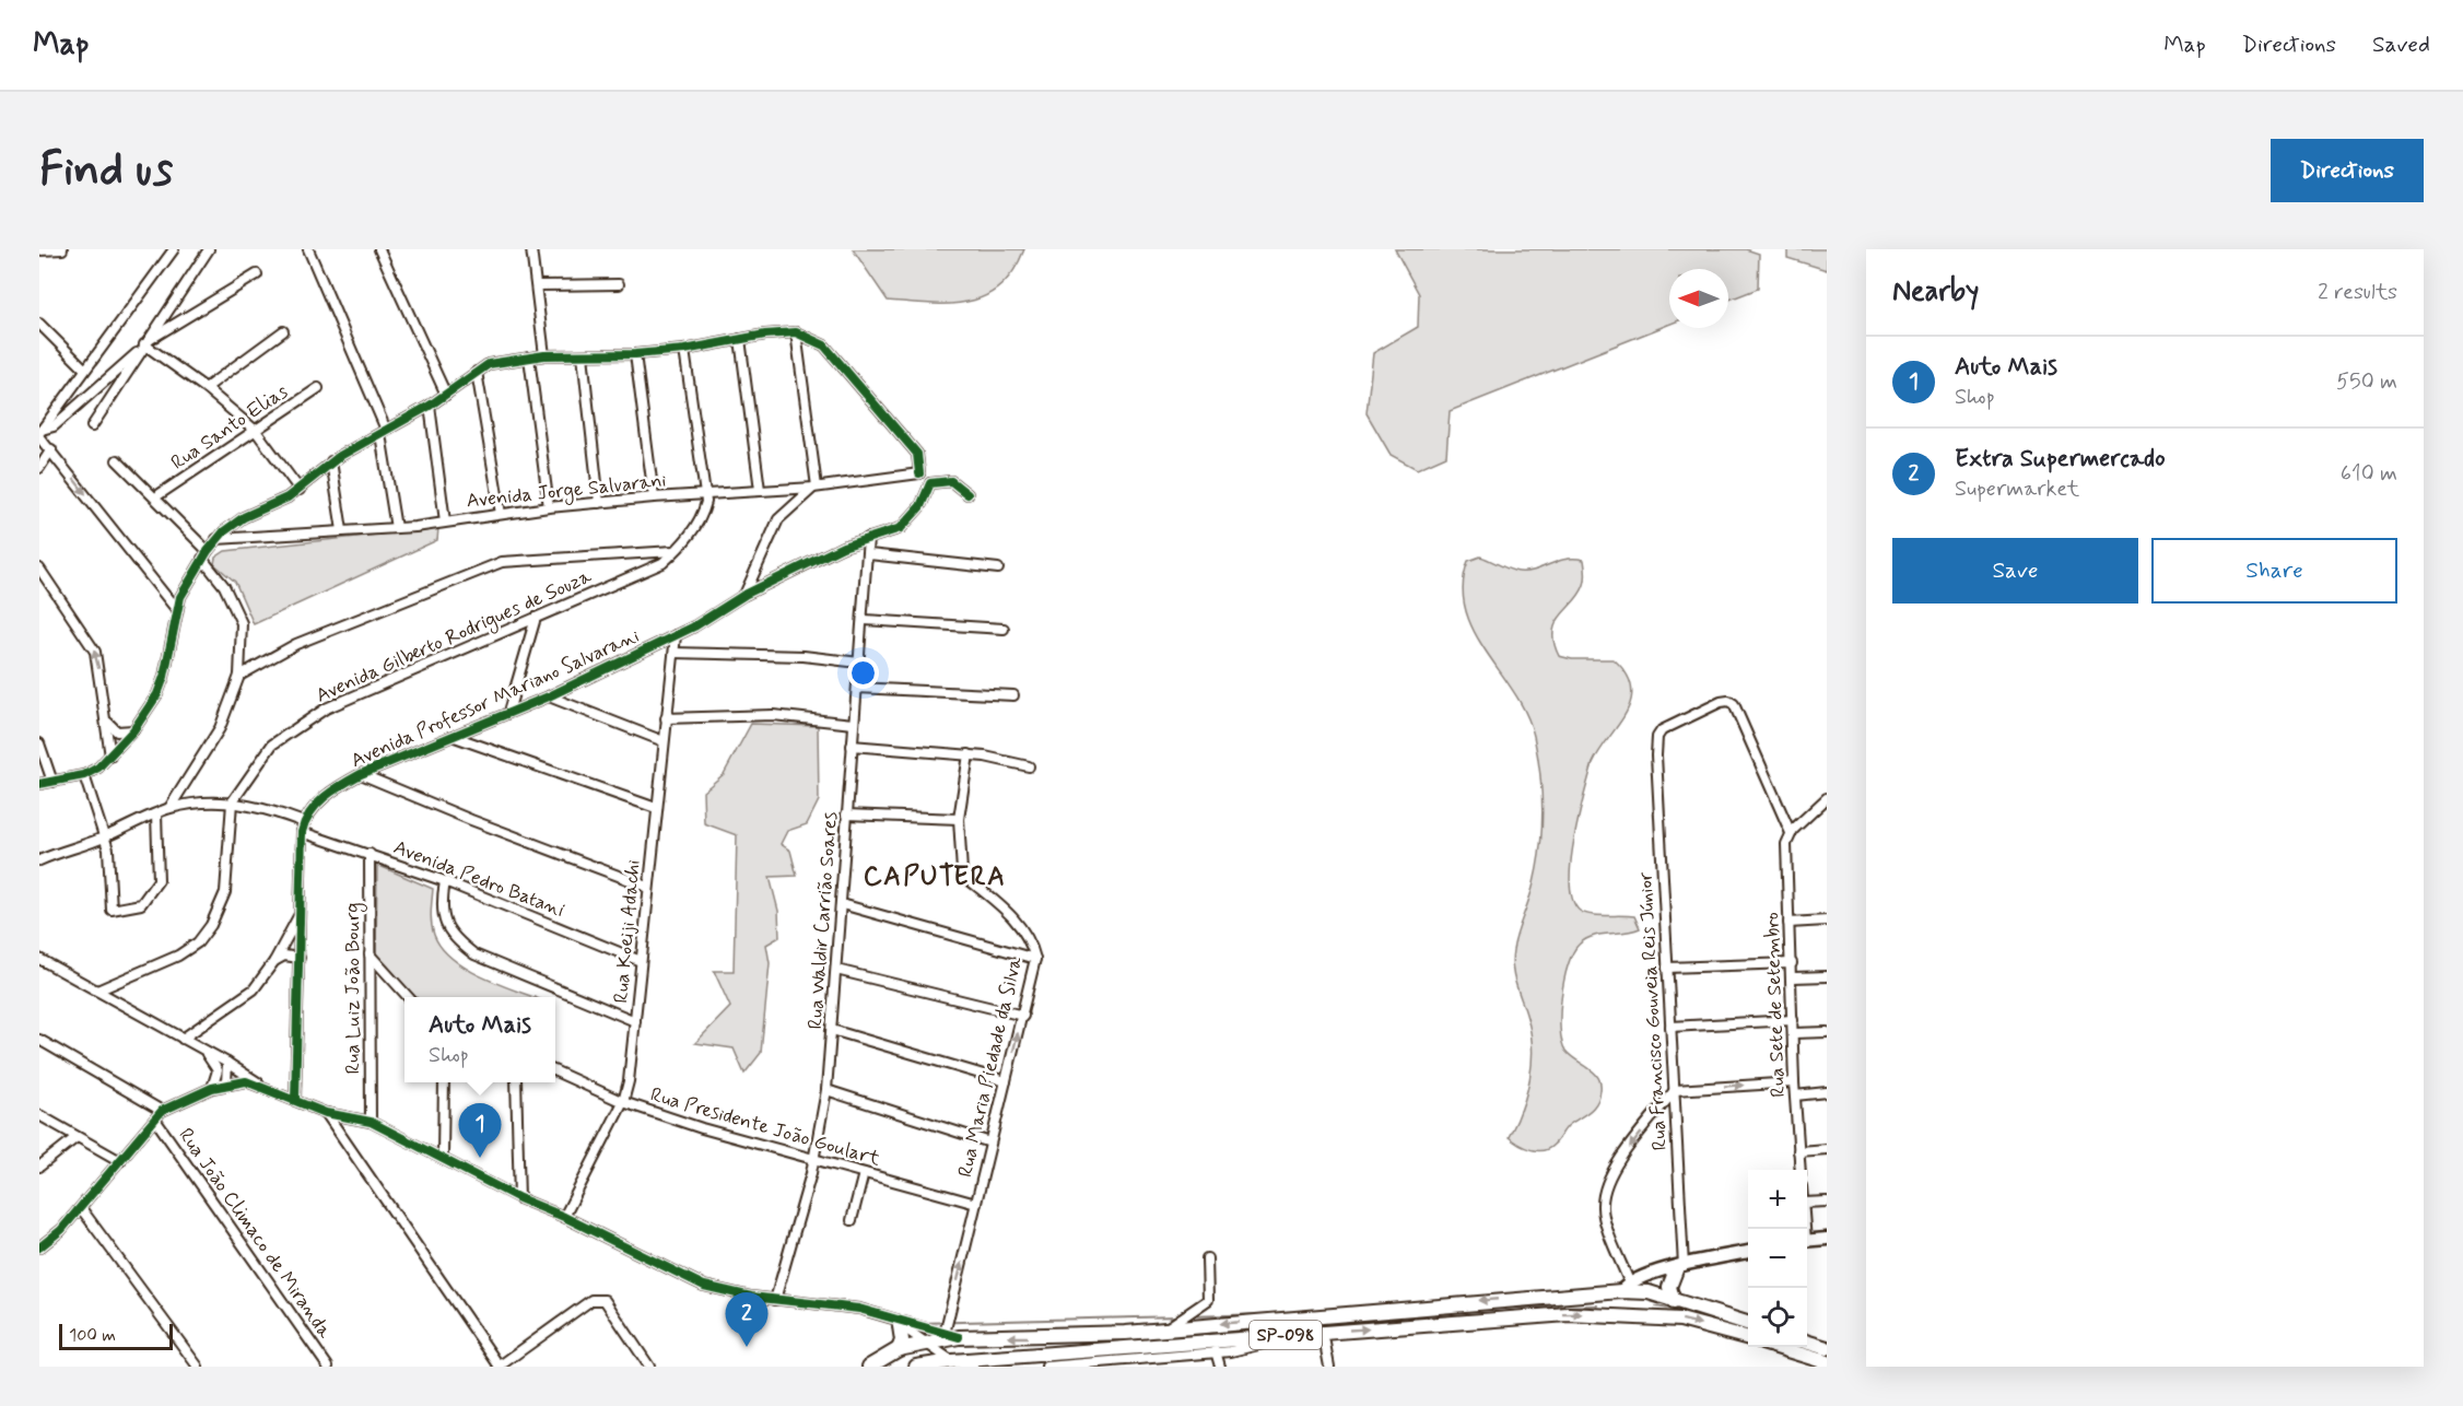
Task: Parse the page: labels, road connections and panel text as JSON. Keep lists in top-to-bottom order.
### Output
{
  "streets": {
    "main road": ["SP-098"],
    "street": [
      "Rua Santo Elias",
      "Avenida Jorge Salvarani",
      "Avenida Gilberto Rodrigues de Souza",
      "Avenida Professor Mariano Salvarani",
      "Avenida Pedro Batani",
      "Rua Waldir Carrião Soares",
      "Rua Koeiji Adachi",
      "Rua Luiz João Bourg",
      "Rua Sete de Setembro",
      "Rua Francisco Gouveia Reis Júnior",
      "Rua Maria Piedade da Silva",
      "Rua Presidente João Goulart",
      "Rua João Climaco de Miranda"
    ]
  },
  "crossings": [
    ["Avenida Jorge Salvarani", "Avenida Gilberto Rodrigues de Souza"],
    ["Avenida Gilberto Rodrigues de Souza", "Avenida Pedro Batani"],
    ["Avenida Professor Mariano Salvarani", "Avenida Pedro Batani"],
    ["Avenida Professor Mariano Salvarani", "Rua Waldir Carrião Soares"],
    ["Avenida Professor Mariano Salvarani", "Rua Koeiji Adachi"],
    ["Avenida Pedro Batani", "Rua Koeiji Adachi"],
    ["Avenida Pedro Batani", "Rua Luiz João Bourg"],
    ["Rua Waldir Carrião Soares", "Rua Presidente João Goulart"],
    ["Rua Koeiji Adachi", "Rua Presidente João Goulart"],
    ["Rua Sete de Setembro", "Rua Francisco Gouveia Reis Júnior"],
    ["Rua Maria Piedade da Silva", "Rua Presidente João Goulart"]
  ],
  "districts": ["CAPUTERA"],
  "scale_bar": "100 m",
  "north": "left",
  "page": {
    "header": "Map",
    "nav": ["Map", "Directions", "Saved"],
    "buttons": [
      "Directions",
      ["Save", "Share"]
    ],
    "title": "Find us",
    "heading": ["Nearby", "2 results"],
    "list": [
      {
        "mark": "1",
        "name": "Auto Mais",
        "note": "Shop",
        "value": "550 m"
      },
      {
        "mark": "2",
        "name": "Extra Supermercado",
        "note": "Supermarket",
        "value": "610 m"
      }
    ],
    "popup": ["Auto Mais", "Shop"],
    "pins": ["1", "2"],
    "map_buttons": ["+", "−"],
    "scale": "100 m"
  }
}
